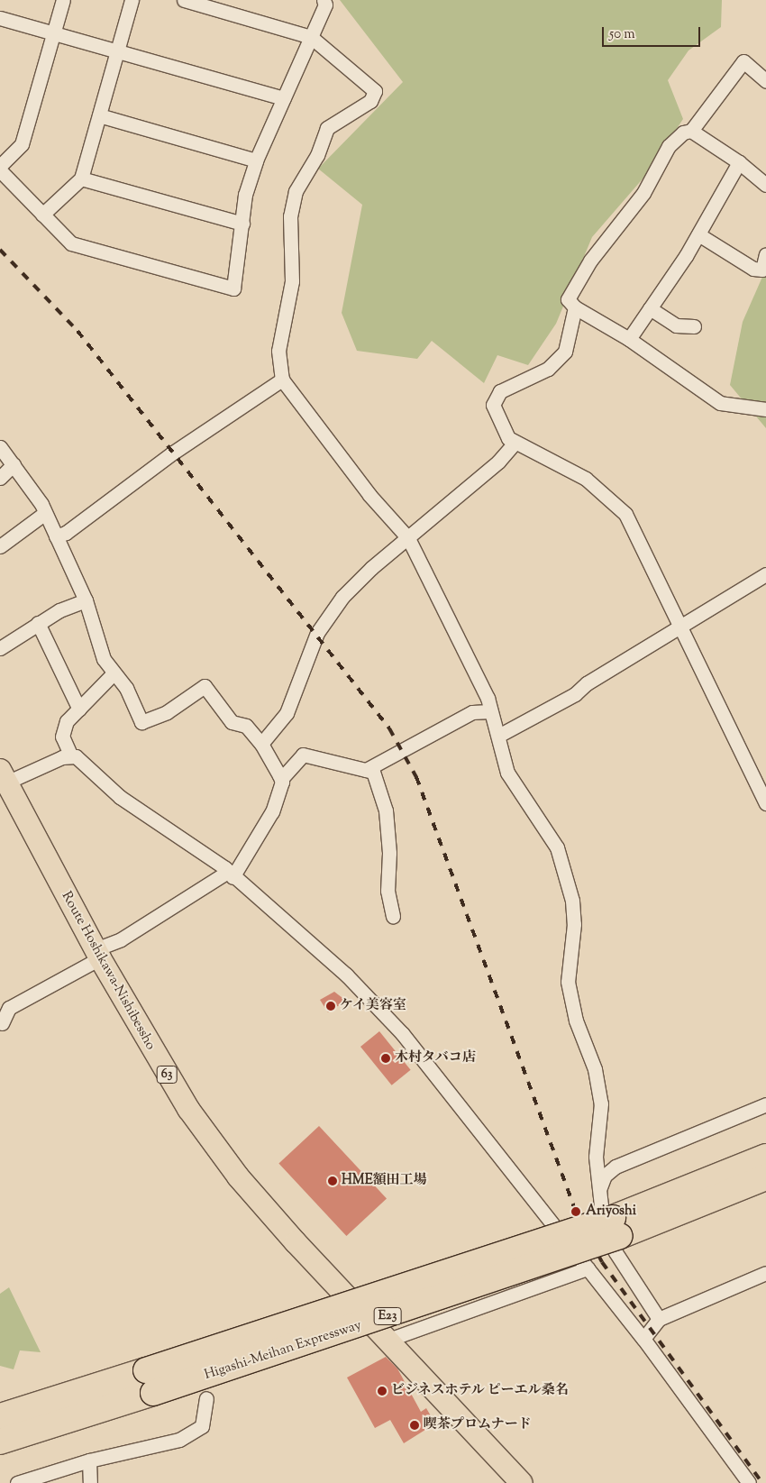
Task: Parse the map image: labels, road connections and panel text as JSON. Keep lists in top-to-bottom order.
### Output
{
  "streets": {
    "highway": ["E23", "Higashi-Meihan Expressway"],
    "main road": ["Route Hoshikawa-Nishibessho", "63"]
  },
  "places": [
    "ケイ美容室",
    "木村タバコ店",
    "HME額田工場",
    "Ariyoshi",
    "ビジネスホテル ピーエル桑名",
    "喫茶プロムナード"
  ],
  "scale_bar": "50 m"
}
